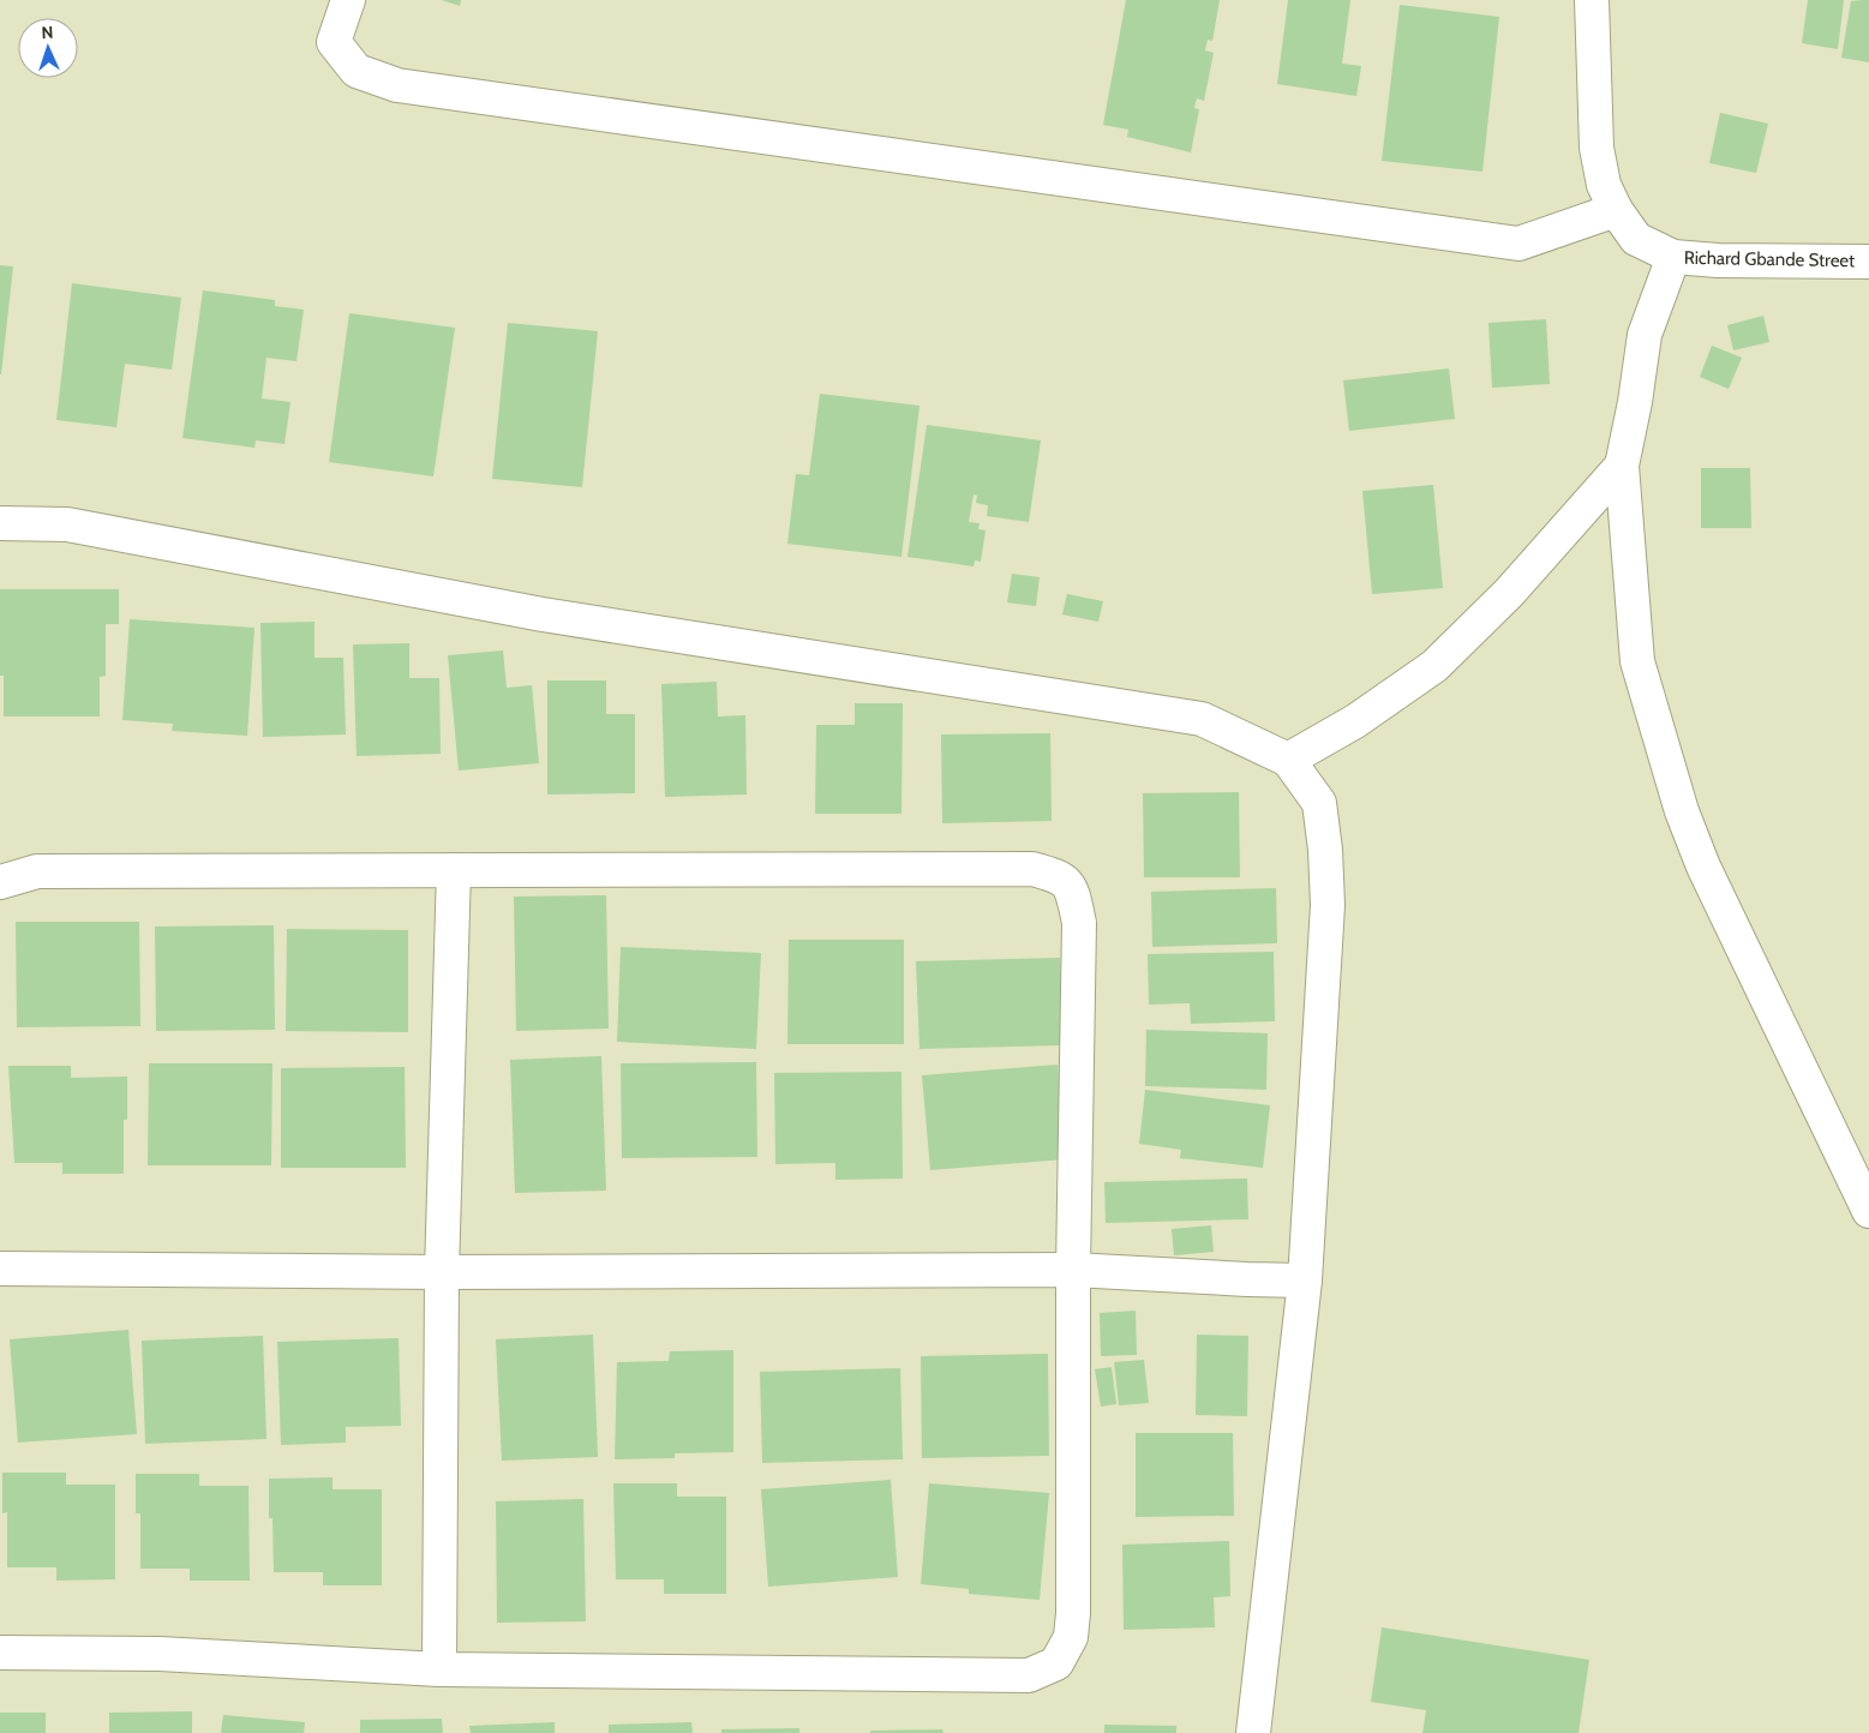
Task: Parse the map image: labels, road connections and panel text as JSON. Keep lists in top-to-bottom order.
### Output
{
  "streets": {
    "street": ["Richard Gbande Street"]
  },
  "north": "top"
}
